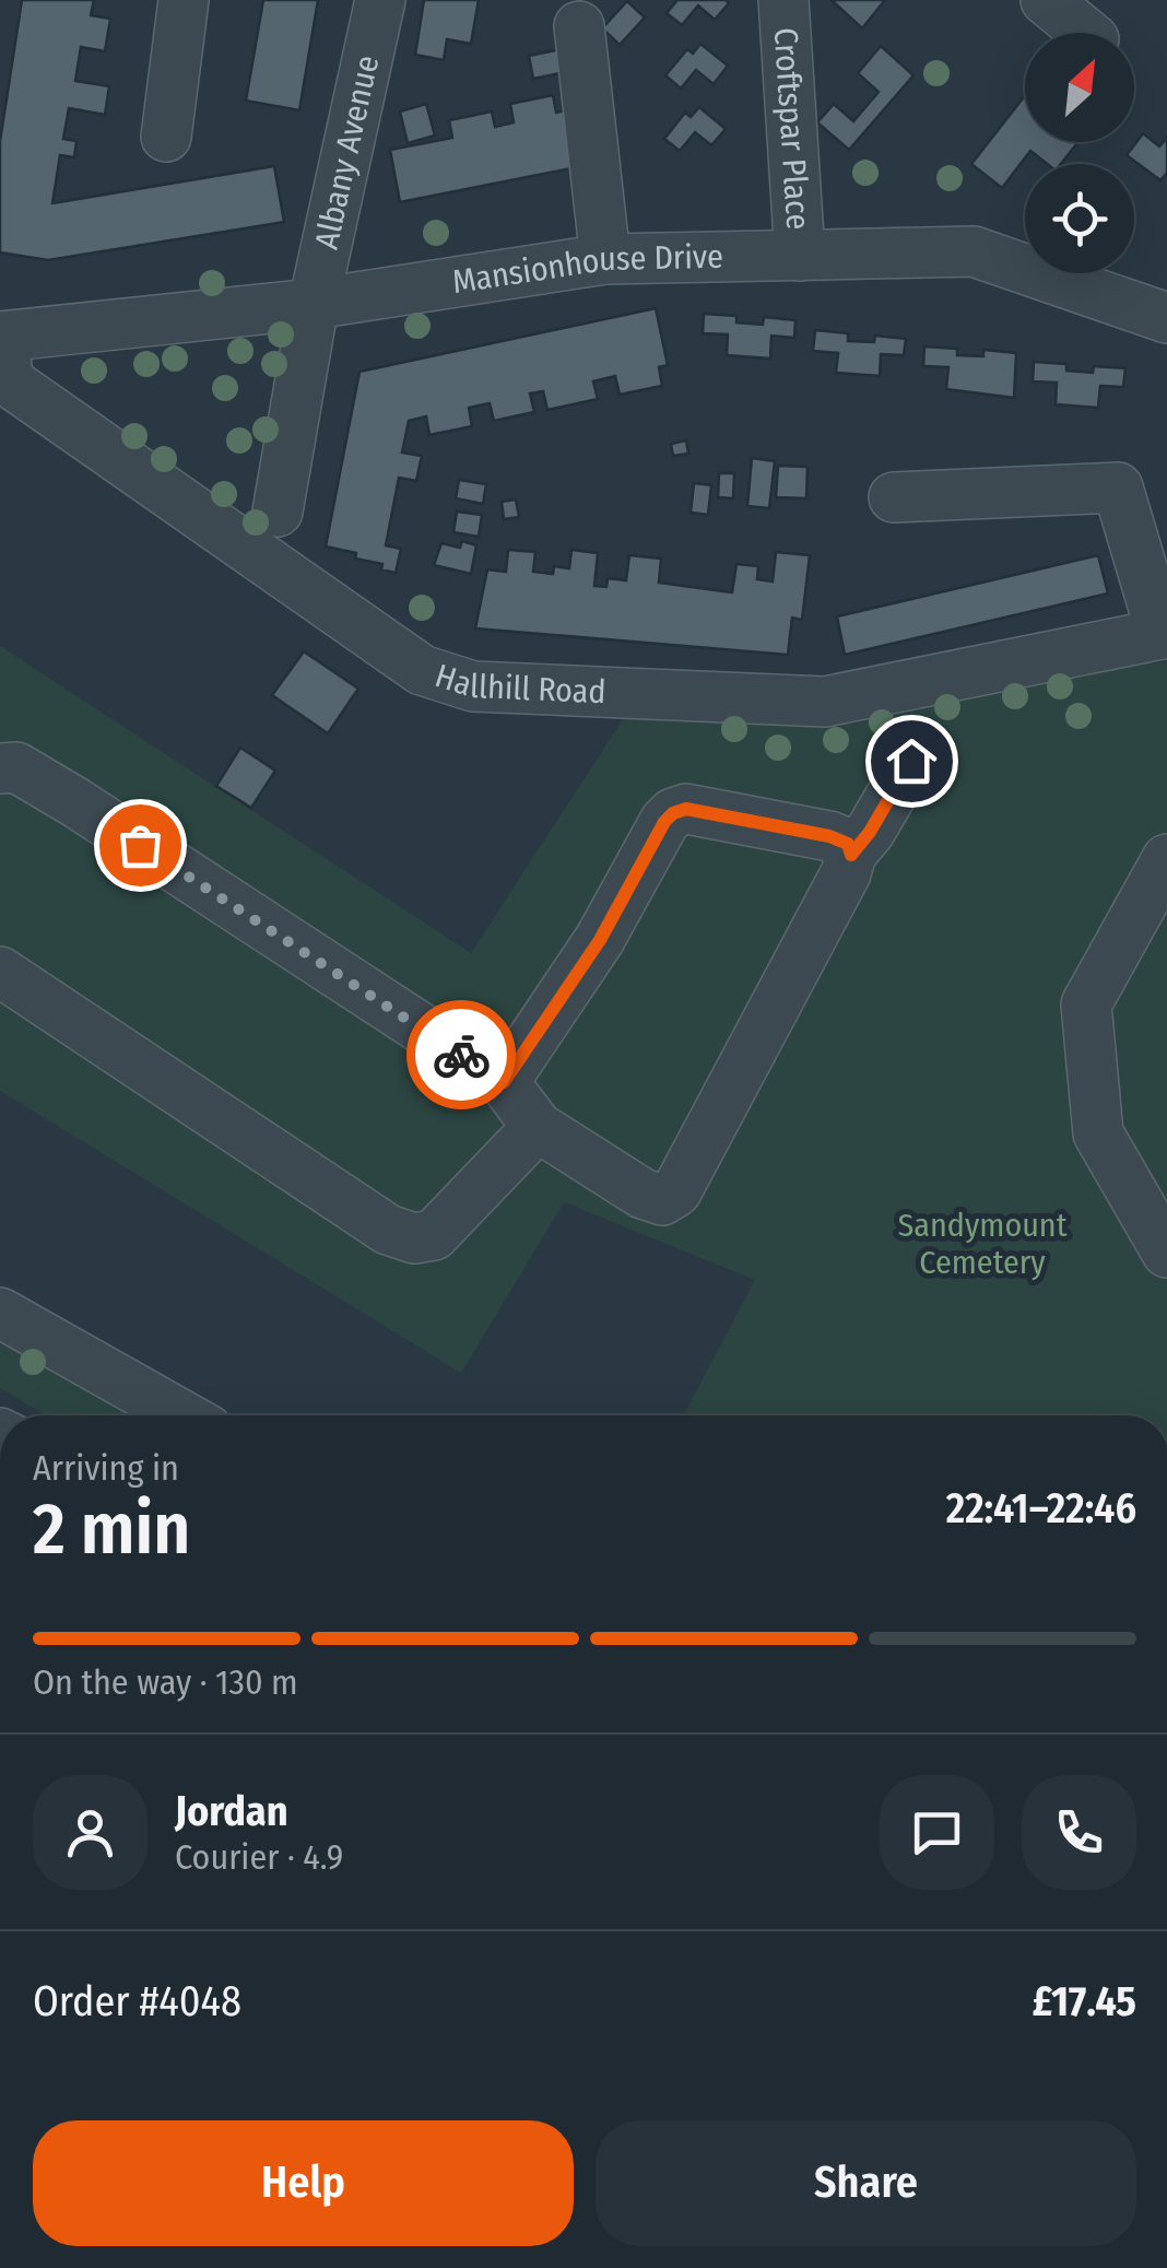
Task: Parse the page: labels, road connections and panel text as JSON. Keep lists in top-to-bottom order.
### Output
{
  "streets": {
    "street": [
      "Croftspar Place",
      "Albany Avenue",
      "Mansionhouse Drive",
      "Hallhill Road"
    ]
  },
  "crossings": [
    ["Croftspar Place", "Mansionhouse Drive"],
    ["Albany Avenue", "Mansionhouse Drive"],
    ["Mansionhouse Drive", "Hallhill Road"]
  ],
  "parks": ["Sandymount Cemetery"],
  "north": "top right",
  "page": {
    "heading": ["2 min", "Arriving in", "22:41–22:46"],
    "panel": [
      "Jordan",
      "Courier · 4.9",
      "Order #4048",
      "£17.45"
    ],
    "bar": "On the way · 130 m",
    "buttons": ["Help", "Share"]
  }
}
